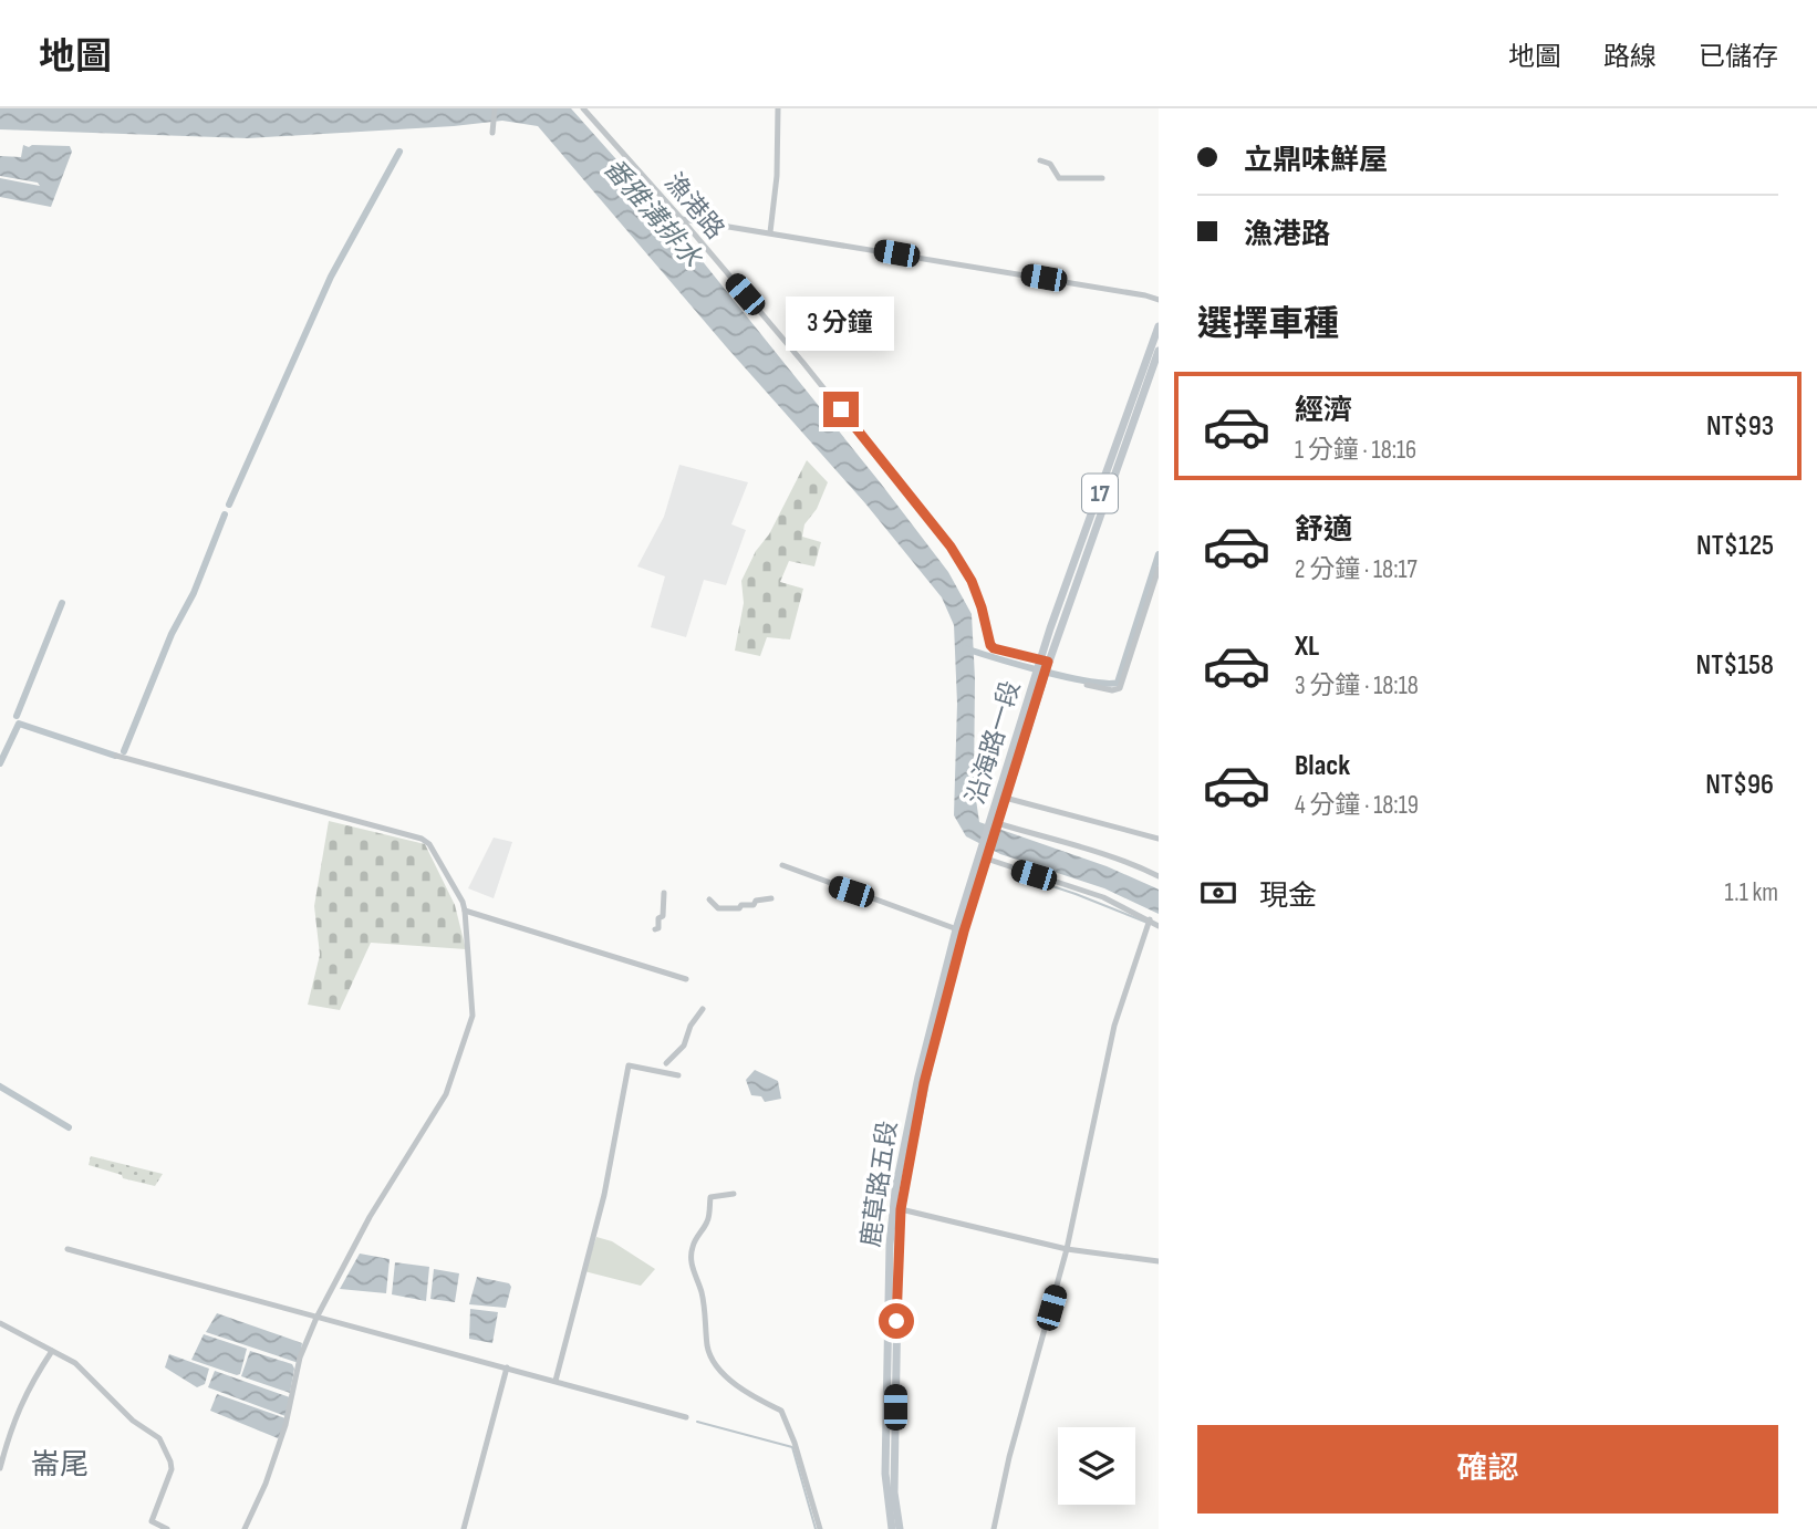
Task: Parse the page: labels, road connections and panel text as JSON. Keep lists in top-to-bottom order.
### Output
{
  "streets": {
    "main road": ["17", "沿海路一段", "鹿草路五段"],
    "street": ["漁港路"]
  },
  "crossings": [
    ["漁港路", "17"],
    ["漁港路", "沿海路一段"],
    ["17", "沿海路一段"],
    ["17", "鹿草路五段"]
  ],
  "districts": ["崙尾"],
  "water": ["番雅溝排水"],
  "page": {
    "header": "地圖",
    "nav": ["地圖", "路線", "已儲存"],
    "banner": ["立鼎味鮮屋", "漁港路"],
    "heading": "選擇車種",
    "bubble": "3 分鐘",
    "list": [
      {
        "name": "經濟",
        "note": "1 分鐘 · 18:16",
        "value": "NT$93"
      },
      {
        "name": "舒適",
        "note": "2 分鐘 · 18:17",
        "value": "NT$125"
      },
      {
        "name": "XL",
        "note": "3 分鐘 · 18:18",
        "value": "NT$158"
      },
      {
        "name": "Black",
        "note": "4 分鐘 · 18:19",
        "value": "NT$96"
      }
    ],
    "pay": ["現金", "1.1 km"],
    "buttons": "確認"
  }
}
